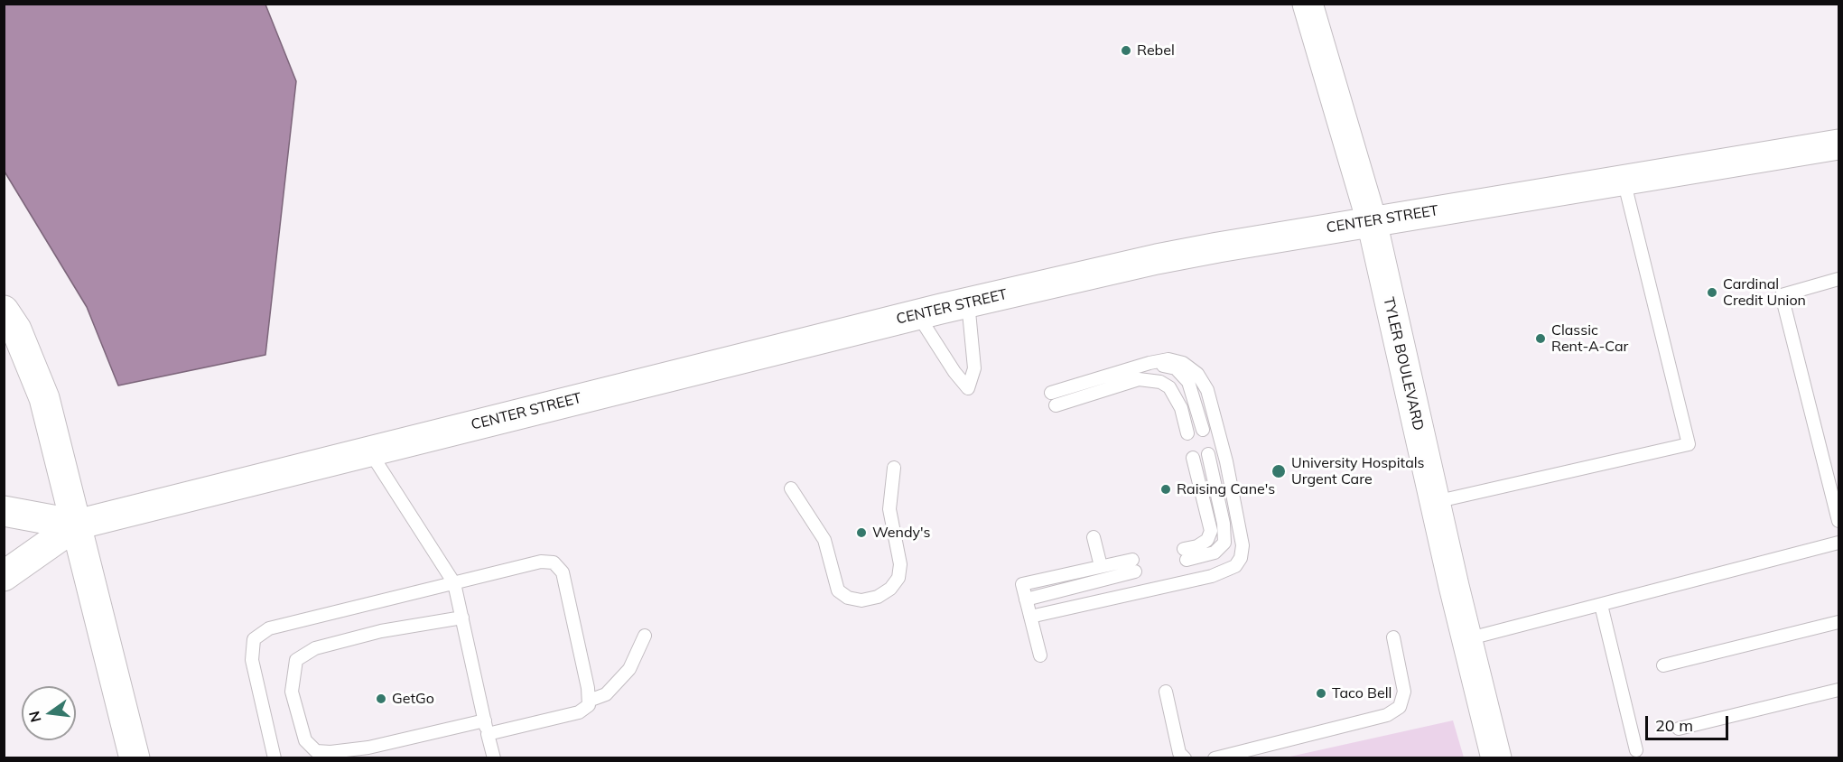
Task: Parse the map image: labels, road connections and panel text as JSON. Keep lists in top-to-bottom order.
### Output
{
  "streets": {
    "main road": ["CENTER STREET", "TYLER BOULEVARD"]
  },
  "crossings": [
    ["CENTER STREET", "TYLER BOULEVARD"]
  ],
  "places": [
    "Rebel",
    "Cardinal Credit Union",
    "Classic Rent-A-Car",
    "University Hospitals Urgent Care",
    "Raising Cane's",
    "Wendy's",
    "Taco Bell",
    "GetGo"
  ],
  "scale_bar": "20 m",
  "north": "left"
}
